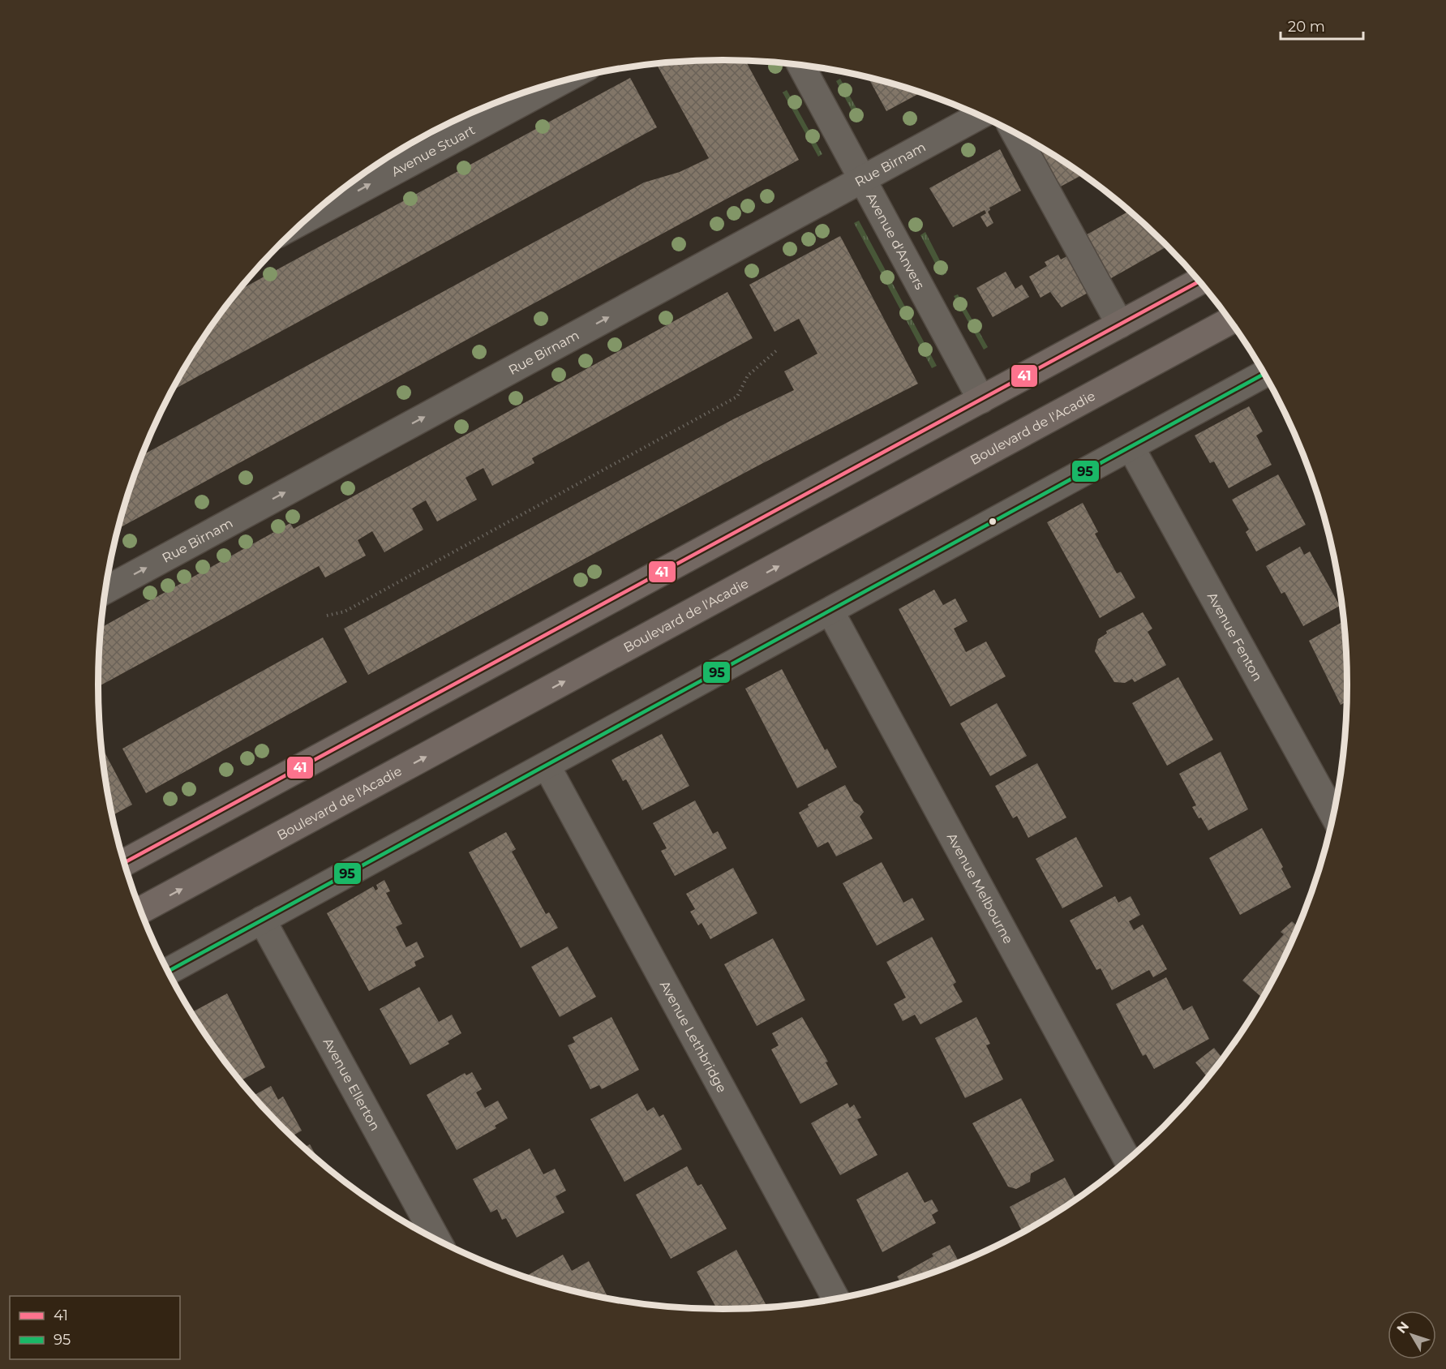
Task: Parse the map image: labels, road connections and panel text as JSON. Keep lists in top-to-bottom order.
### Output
{
  "streets": {
    "main road": ["Boulevard de l'Acadie"],
    "street": [
      "Avenue Stuart",
      "Rue Birnam",
      "Avenue d'Anvers",
      "Avenue Fenton",
      "Avenue Melbourne",
      "Avenue Lethbridge",
      "Avenue Ellerton"
    ]
  },
  "crossings": [
    ["Rue Birnam", "Avenue d'Anvers"]
  ],
  "one_way": ["Avenue Stuart", "Rue Birnam"],
  "lines": ["transit line 41", "transit line 95"],
  "legend": ["41", "95"],
  "scale_bar": "20 m",
  "north": "top left"
}
